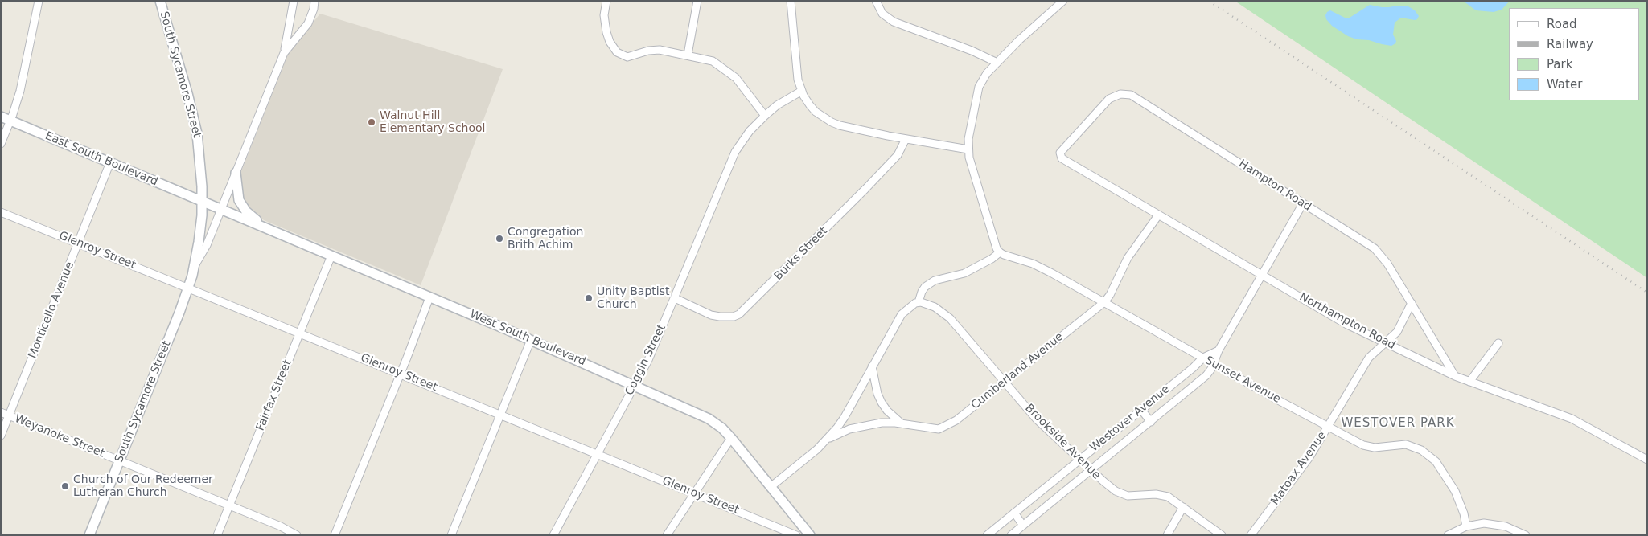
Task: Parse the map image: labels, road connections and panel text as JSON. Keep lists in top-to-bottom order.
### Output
{
  "streets": {
    "street": [
      "South Sycamore Street",
      "East South Boulevard",
      "Hampton Road",
      "Glenroy Street",
      "Burks Street",
      "Monticello Avenue",
      "Northampton Road",
      "West South Boulevard",
      "Coggin Street",
      "Cumberland Avenue",
      "Sunset Avenue",
      "Fairfax Street",
      "Westover Avenue",
      "Weyanoke Street",
      "Brookside Avenue",
      "Matoax Avenue"
    ]
  },
  "crossings": [
    ["South Sycamore Street", "East South Boulevard"],
    ["South Sycamore Street", "Glenroy Street"],
    ["South Sycamore Street", "West South Boulevard"],
    ["South Sycamore Street", "Weyanoke Street"],
    ["East South Boulevard", "Monticello Avenue"],
    ["East South Boulevard", "West South Boulevard"],
    ["Hampton Road", "Northampton Road"],
    ["Hampton Road", "Westover Avenue"],
    ["Hampton Road", "Matoax Avenue"],
    ["Glenroy Street", "Monticello Avenue"],
    ["Glenroy Street", "Coggin Street"],
    ["Glenroy Street", "Fairfax Street"],
    ["Burks Street", "Coggin Street"],
    ["Monticello Avenue", "Weyanoke Street"],
    ["Northampton Road", "Cumberland Avenue"],
    ["Northampton Road", "Westover Avenue"],
    ["Northampton Road", "Matoax Avenue"],
    ["West South Boulevard", "Coggin Street"],
    ["West South Boulevard", "Fairfax Street"],
    ["Cumberland Avenue", "Sunset Avenue"],
    ["Cumberland Avenue", "Brookside Avenue"],
    ["Sunset Avenue", "Westover Avenue"],
    ["Sunset Avenue", "Matoax Avenue"],
    ["Fairfax Street", "Weyanoke Street"],
    ["Westover Avenue", "Brookside Avenue"]
  ],
  "districts": ["WESTOVER PARK"],
  "places": [
    "Walnut Hill Elementary School",
    "Congregation Brith Achim",
    "Unity Baptist Church",
    "Church of Our Redeemer Lutheran Church"
  ],
  "legend": [
    "Road",
    "Railway",
    "Park",
    "Water"
  ]
}
